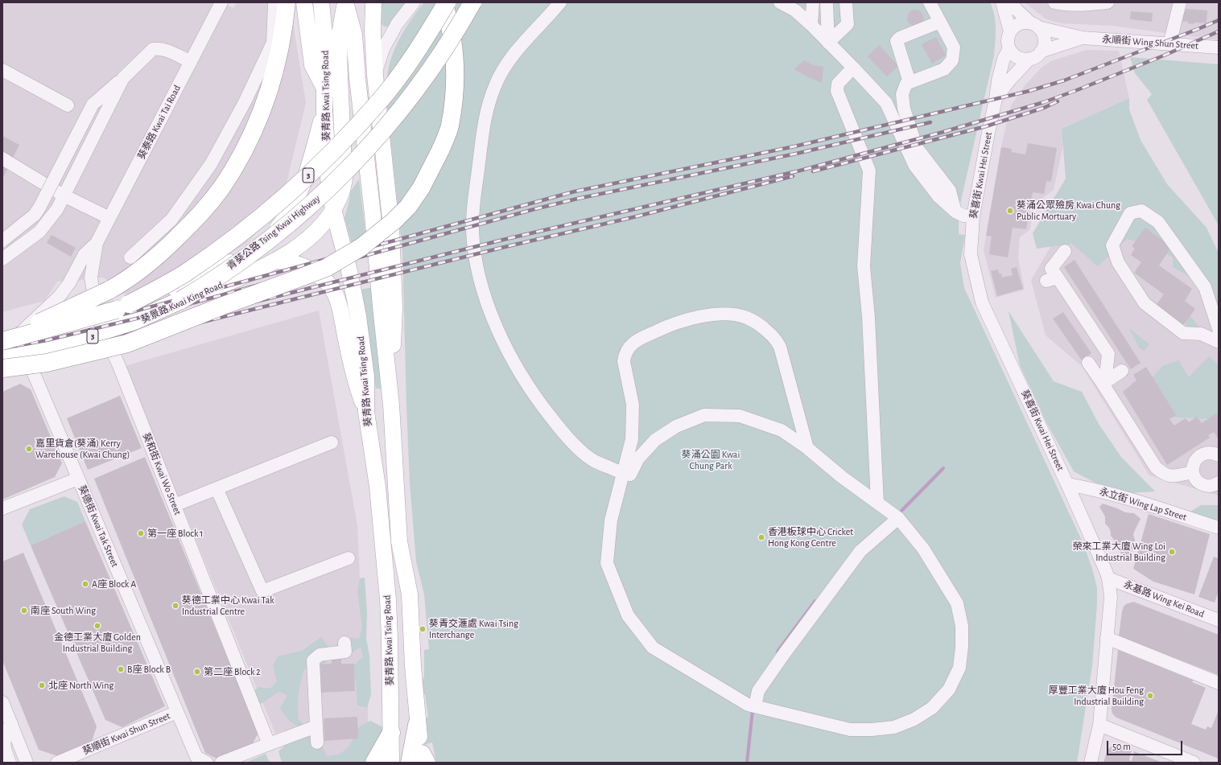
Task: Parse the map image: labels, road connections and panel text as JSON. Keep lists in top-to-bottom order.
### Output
{
  "streets": {
    "highway": ["3", "青葵公路 Tsing Kwai Highway"],
    "main road": ["葵青路 Kwai Tsing Road", "葵景路 Kwai King Road"],
    "street": [
      "永順街 Wing Shun Street",
      "葵泰路 Kwai Tai Road",
      "葵喜街 Kwai Hei Street",
      "葵和街 Kwai Wo Street",
      "永立街 Wing Lap Street",
      "葵德街 Kwai Tak Street",
      "永基路 Wing Kei Road",
      "葵順街 Kwai Shun Street"
    ]
  },
  "crossings": [
    ["永順街 Wing Shun Street", "葵喜街 Kwai Hei Street"],
    ["葵青路 Kwai Tsing Road", "葵景路 Kwai King Road"],
    ["葵泰路 Kwai Tai Road", "葵景路 Kwai King Road"],
    ["葵喜街 Kwai Hei Street", "永立街 Wing Lap Street"],
    ["葵喜街 Kwai Hei Street", "永基路 Wing Kei Road"],
    ["葵景路 Kwai King Road", "葵和街 Kwai Wo Street"],
    ["葵德街 Kwai Tak Street", "葵順街 Kwai Shun Street"]
  ],
  "parks": ["葵涌公園 Kwai Chung Park"],
  "places": [
    "葵涌公眾殮房 Kwai Chung Public Mortuary",
    "嘉里貨倉(葵涌) Kerry Warehouse (Kwai Chung)",
    "第一座 Block 1",
    "香港板球中心 Cricket Hong Kong Centre",
    "榮來工業大廈 Wing Loi Industrial Building",
    "A座 Block A",
    "葵德工業中心 Kwai Tak Industrial Centre",
    "南座 South Wing",
    "金德工業大廈 Golden Industrial Building",
    "葵青交滙處 Kwai Tsing Interchange",
    "B座 Block B",
    "第二座 Block 2",
    "北座 North Wing",
    "厚豐工業大廈 Hou Feng Industrial Building"
  ],
  "scale_bar": "50 m"
}
